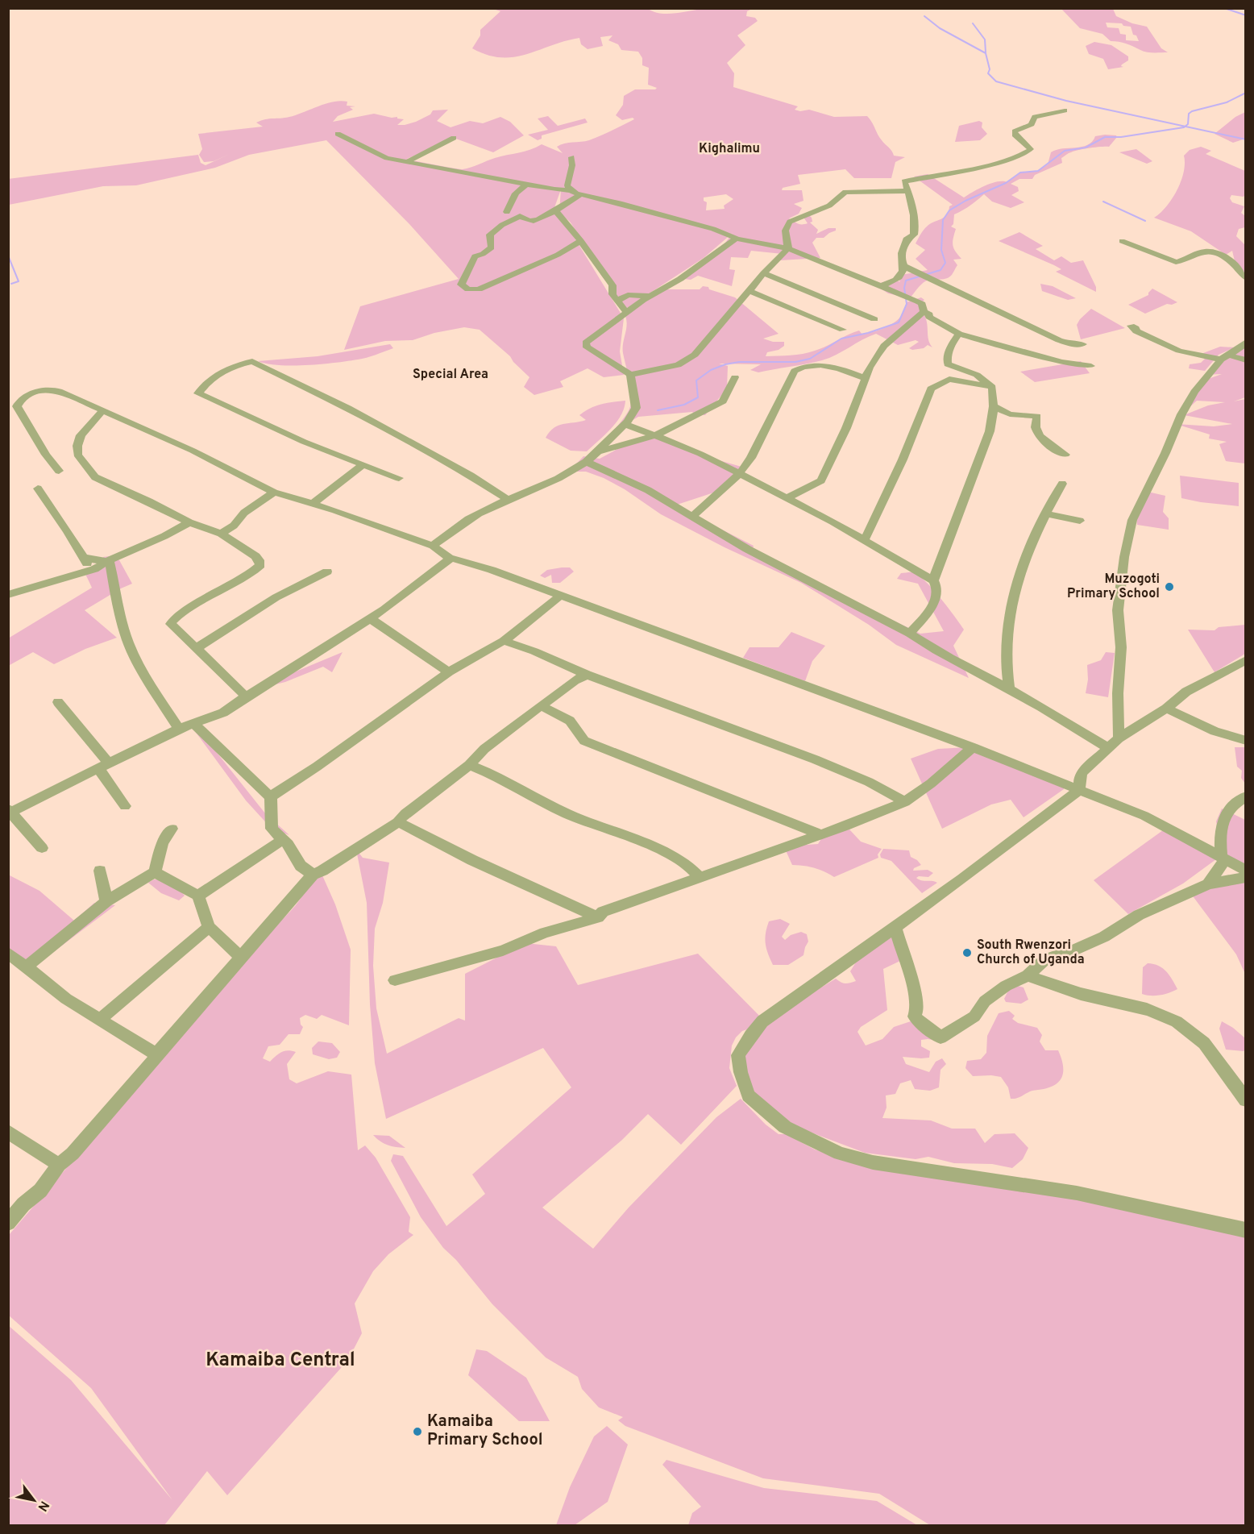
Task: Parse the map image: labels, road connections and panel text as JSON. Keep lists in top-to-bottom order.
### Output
{
  "districts": ["Kighalimu", "Special Area", "Kamaiba Central"],
  "places": ["Muzogoti Primary School", "South Rwenzori Church of Uganda", "Kamaiba Primary School"],
  "north": "bottom right"
}
